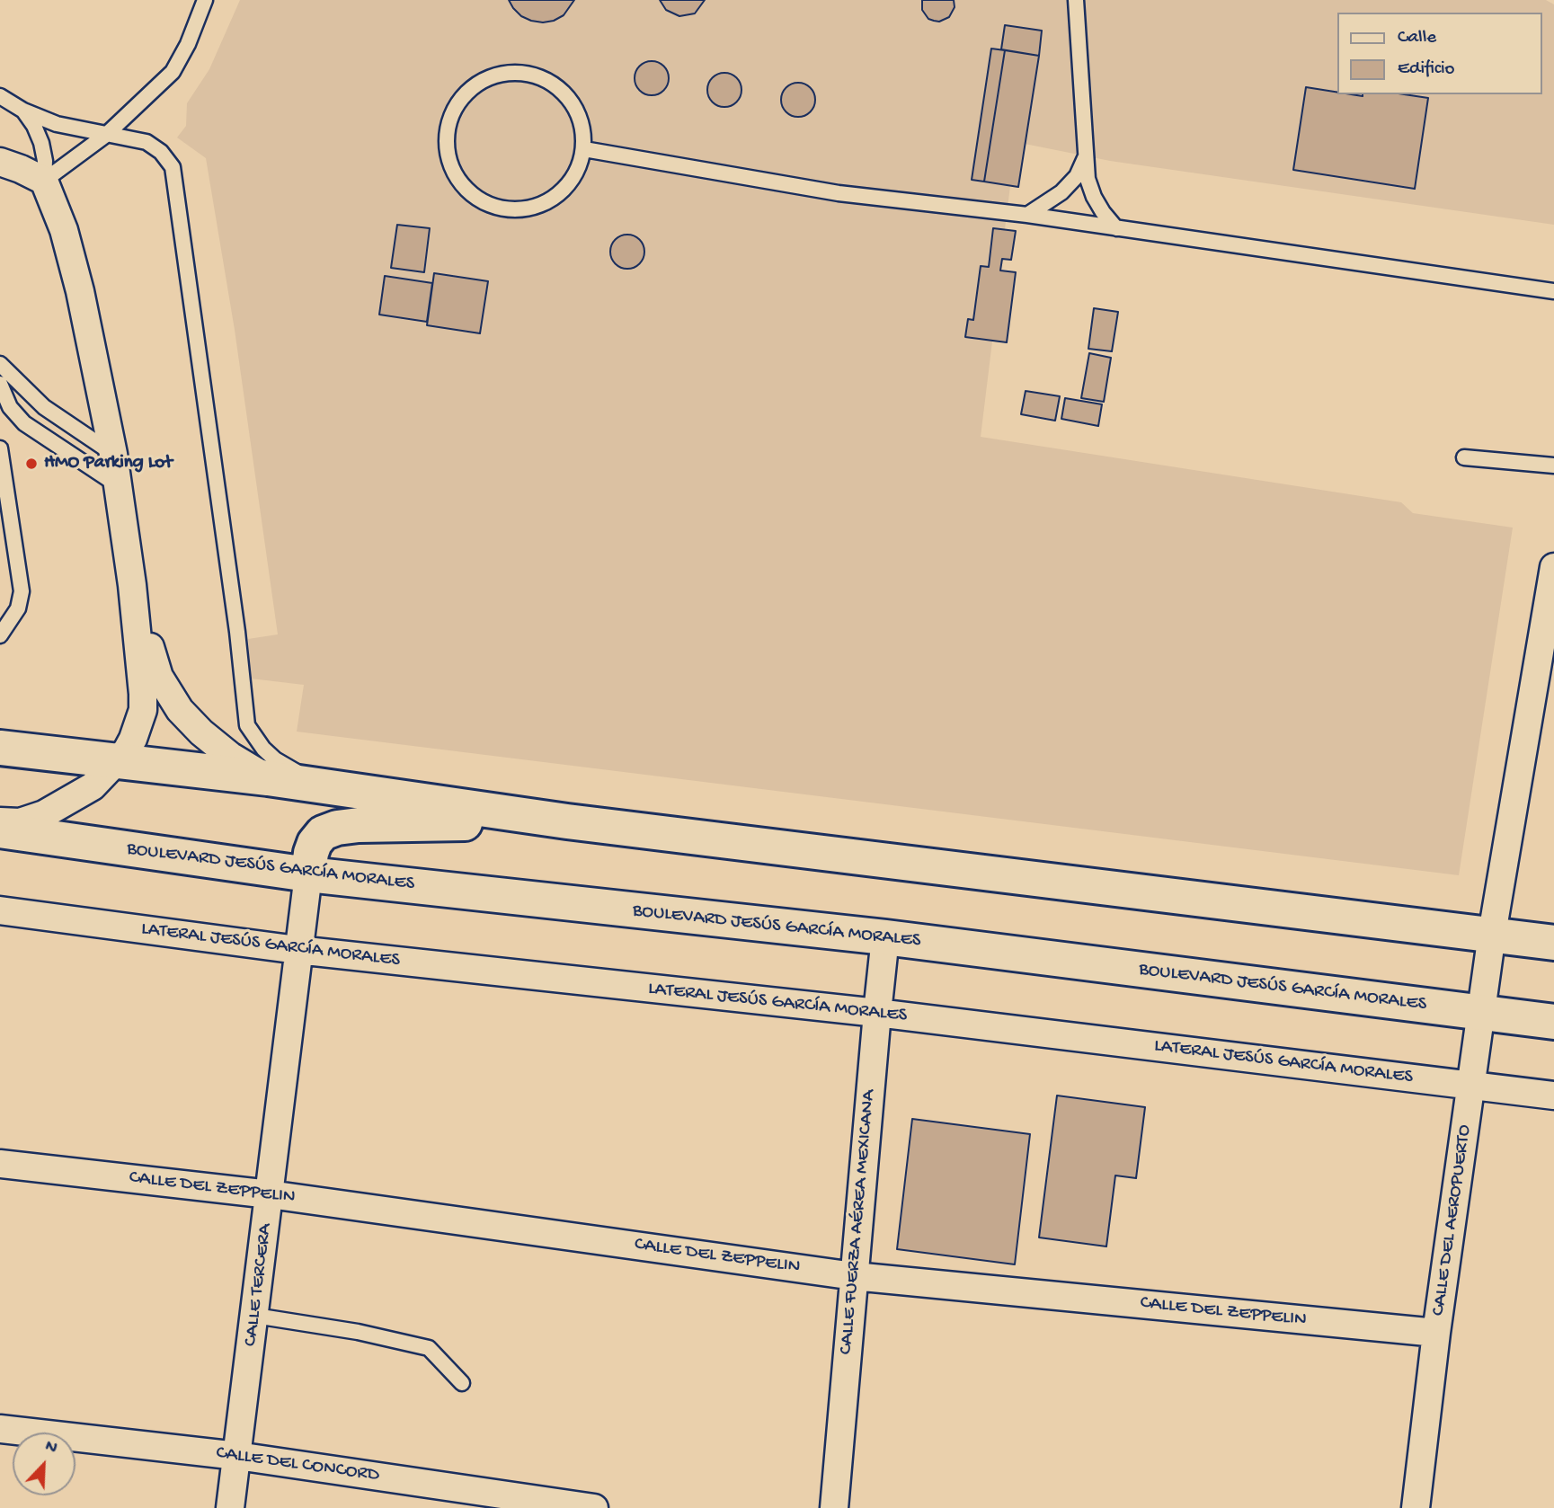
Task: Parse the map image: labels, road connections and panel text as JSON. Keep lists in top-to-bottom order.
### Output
{
  "streets": {
    "main road": ["BOULEVARD JESÚS GARCÍA MORALES"],
    "street": [
      "LATERAL JESÚS GARCÍA MORALES",
      "CALLE DEL ZEPPELIN",
      "CALLE DEL AEROPUERTO",
      "CALLE FUERZA AÉREA MEXICANA",
      "CALLE TERCERA",
      "CALLE DEL CONCORD"
    ]
  },
  "crossings": [
    ["BOULEVARD JESÚS GARCÍA MORALES", "CALLE DEL AEROPUERTO"],
    ["BOULEVARD JESÚS GARCÍA MORALES", "CALLE FUERZA AÉREA MEXICANA"],
    ["BOULEVARD JESÚS GARCÍA MORALES", "CALLE TERCERA"],
    ["LATERAL JESÚS GARCÍA MORALES", "CALLE DEL AEROPUERTO"],
    ["LATERAL JESÚS GARCÍA MORALES", "CALLE FUERZA AÉREA MEXICANA"],
    ["LATERAL JESÚS GARCÍA MORALES", "CALLE TERCERA"],
    ["CALLE DEL ZEPPELIN", "CALLE DEL AEROPUERTO"],
    ["CALLE DEL ZEPPELIN", "CALLE FUERZA AÉREA MEXICANA"],
    ["CALLE DEL ZEPPELIN", "CALLE TERCERA"],
    ["CALLE TERCERA", "CALLE DEL CONCORD"]
  ],
  "places": ["HMO Parking Lot"],
  "legend": ["Calle", "Edificio"],
  "north": "top right"
}
